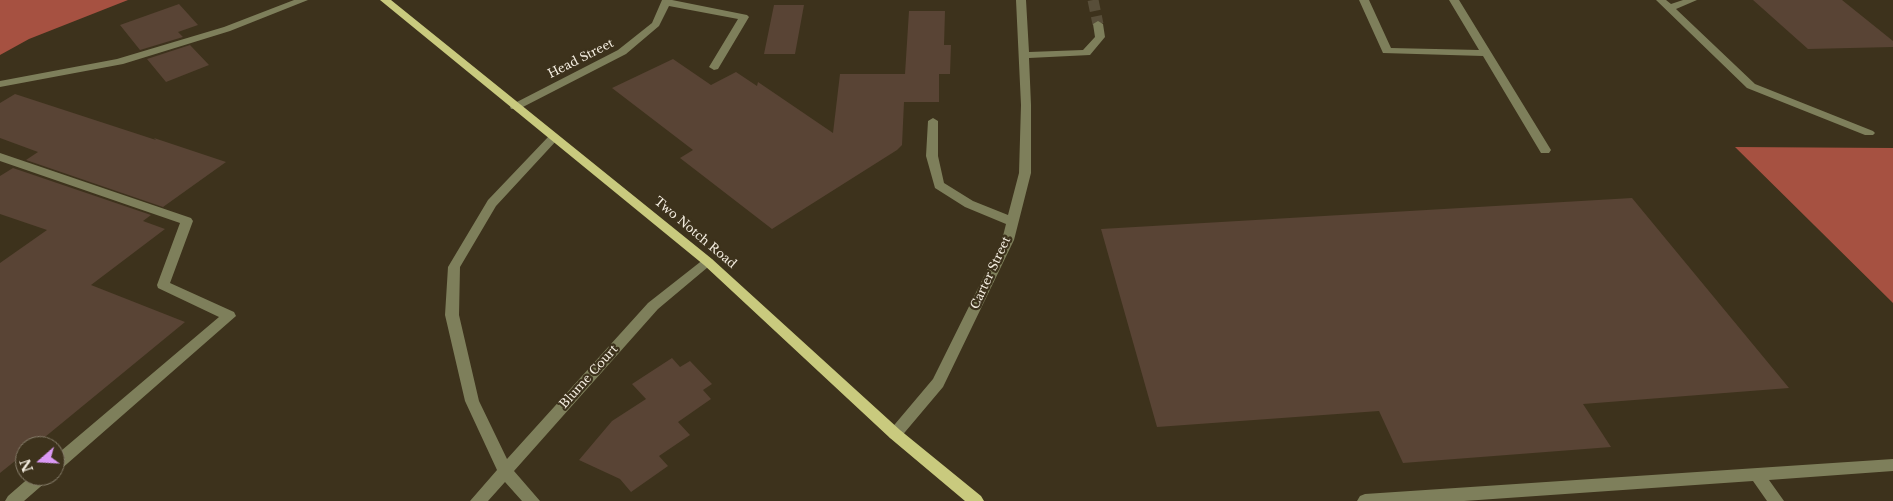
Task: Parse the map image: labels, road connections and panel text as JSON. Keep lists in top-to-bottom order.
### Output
{
  "streets": {
    "main road": ["Two Notch Road"],
    "street": ["Head Street", "Carter Street", "Blume Court"]
  },
  "crossings": [
    ["Head Street", "Two Notch Road"],
    ["Two Notch Road", "Carter Street"],
    ["Two Notch Road", "Blume Court"]
  ],
  "north": "left"
}
